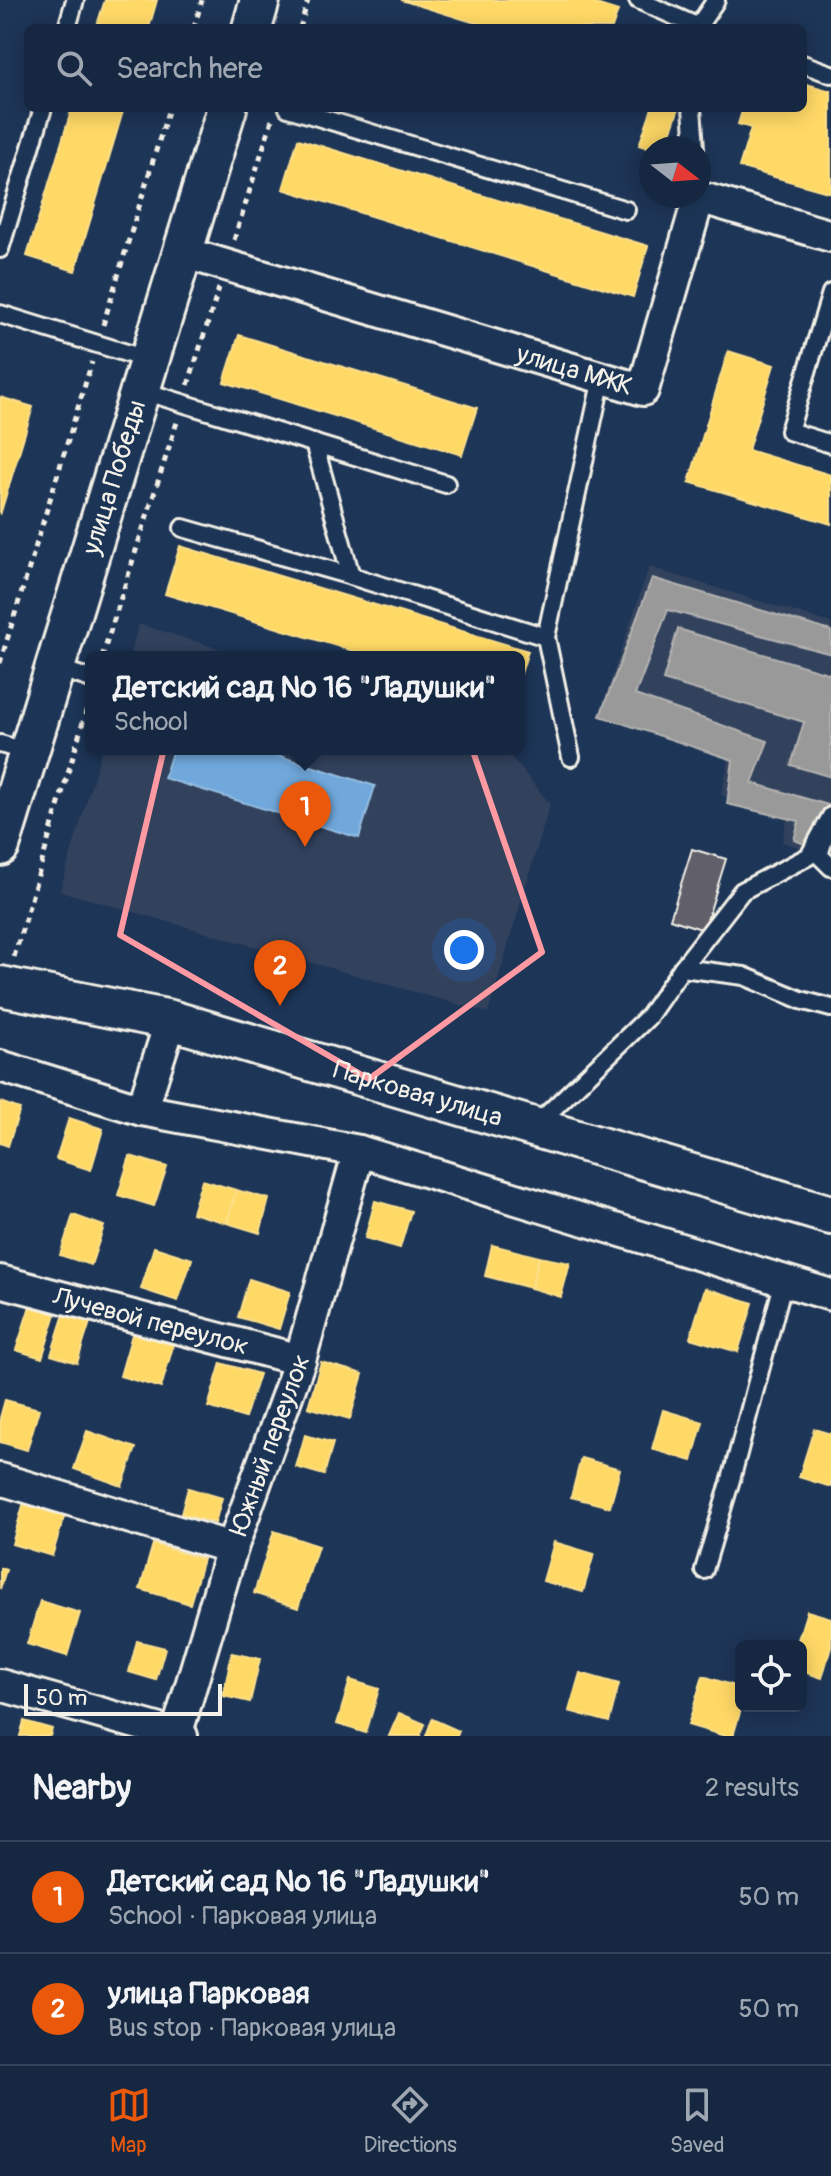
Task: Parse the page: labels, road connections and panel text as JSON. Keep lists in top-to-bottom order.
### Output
{
  "streets": {
    "street": [
      "улица МЖК",
      "улица Победы",
      "Парковая улица",
      "Лучевой переулок",
      "Южный переулок"
    ]
  },
  "crossings": [
    ["улица МЖК", "улица Победы"],
    ["Лучевой переулок", "Южный переулок"]
  ],
  "scale_bar": "50 m",
  "north": "right",
  "page": {
    "search": "Search here",
    "popup": ["Детский сад № 16 \"Ладушки\"", "School"],
    "pins": ["1", "2"],
    "scale": "50 m",
    "heading": ["Nearby", "2 results"],
    "list": [
      {
        "mark": "1",
        "name": "Детский сад № 16 \"Ладушки\"",
        "note": "School · Парковая улица",
        "value": "50 m"
      },
      {
        "mark": "2",
        "name": "улица Парковая",
        "note": "Bus stop · Парковая улица",
        "value": "50 m"
      }
    ],
    "nav": ["Map", "Directions", "Saved"]
  }
}
